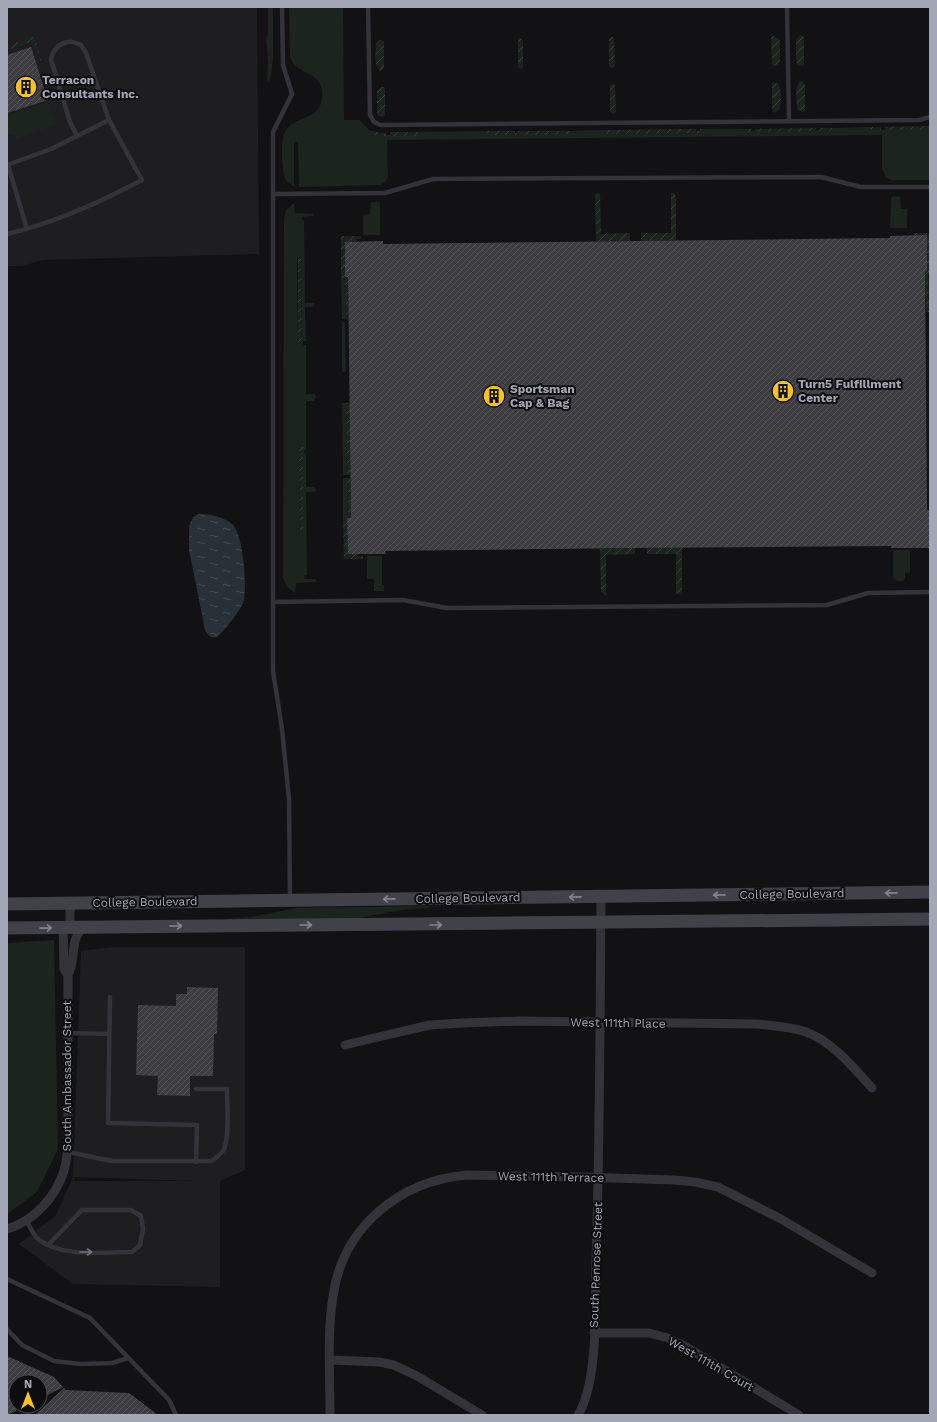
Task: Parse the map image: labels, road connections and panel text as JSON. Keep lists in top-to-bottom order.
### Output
{
  "streets": {
    "main road": ["College Boulevard"],
    "street": [
      "West 111th Place",
      "South Ambassador Street",
      "West 111th Terrace",
      "South Penrose Street",
      "West 111th Court"
    ]
  },
  "crossings": [
    ["College Boulevard", "South Ambassador Street"],
    ["College Boulevard", "South Penrose Street"],
    ["West 111th Place", "South Penrose Street"],
    ["West 111th Terrace", "South Penrose Street"],
    ["South Penrose Street", "West 111th Court"]
  ],
  "places": {
    "building": ["Terracon Consultants Inc.", "Turn5 Fulfillment Center", "Sportsman Cap & Bag"]
  },
  "north": "top"
}
